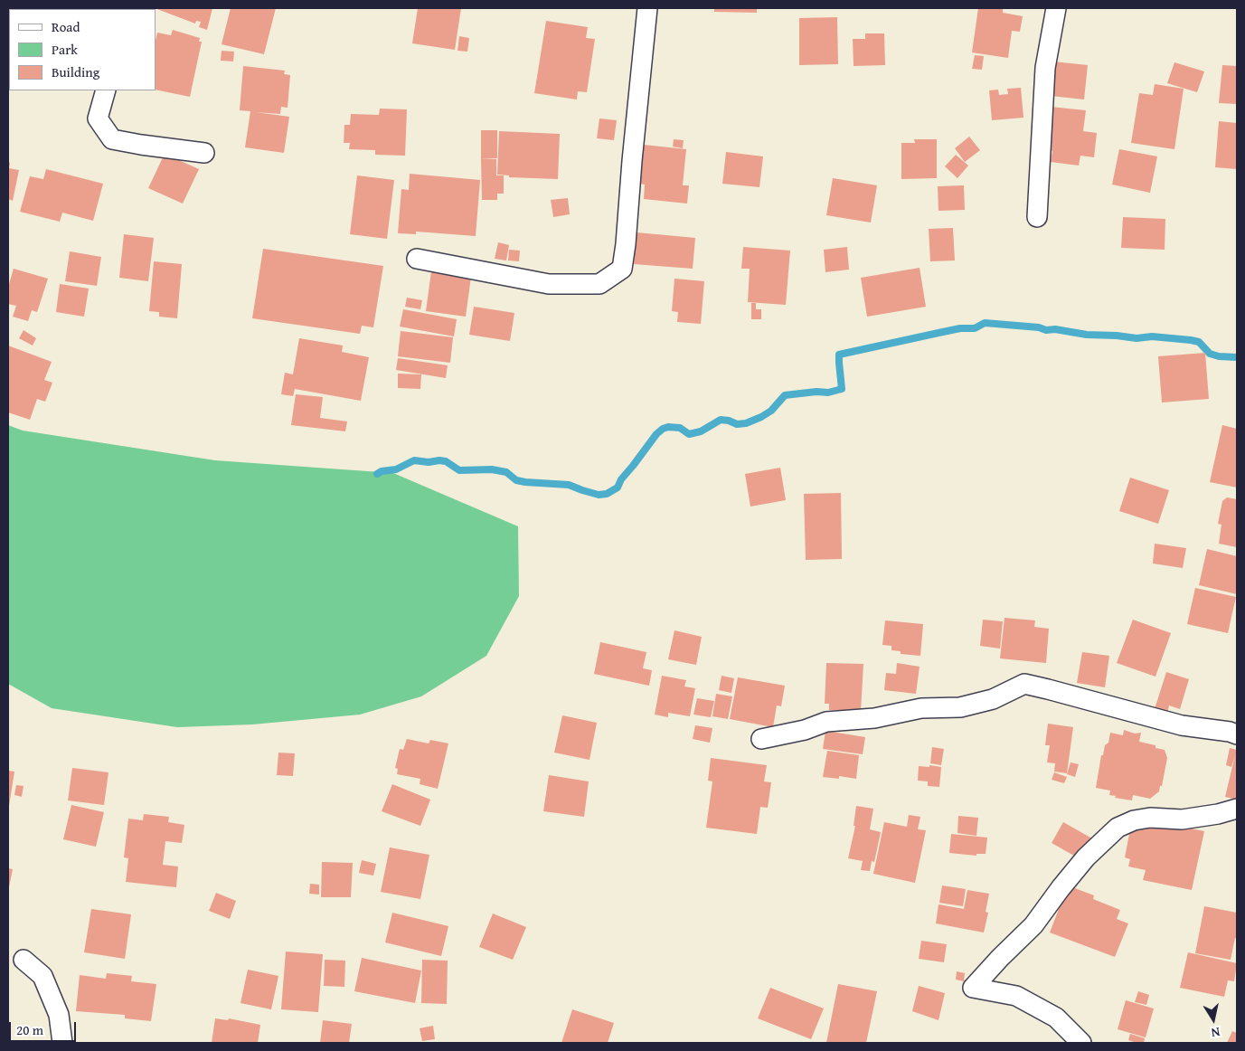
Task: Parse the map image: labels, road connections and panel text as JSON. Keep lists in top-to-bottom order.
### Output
{
  "legend": ["Road", "Park", "Building"],
  "scale_bar": "20 m",
  "north": "bottom"
}
